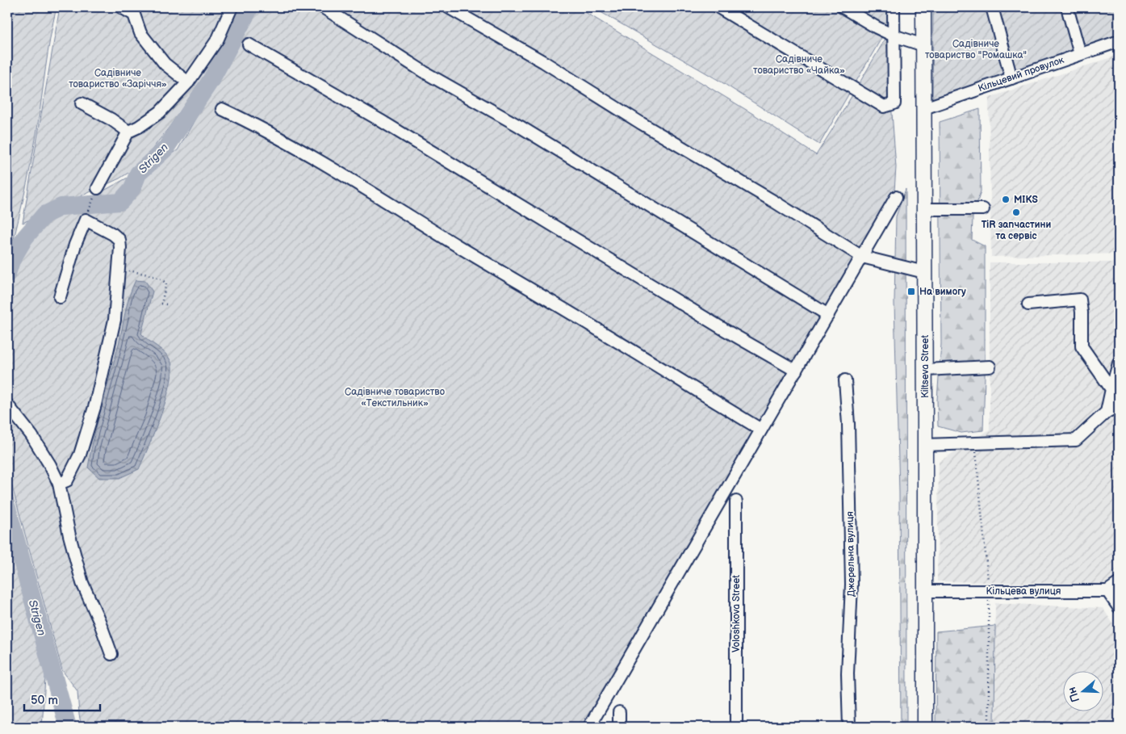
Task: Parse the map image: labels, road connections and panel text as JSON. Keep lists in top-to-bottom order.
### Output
{
  "streets": {
    "main road": ["Kiltseva Street"],
    "street": [
      "Кільцевий провулок",
      "Джерельна вулиця",
      "Кільцева вулиця",
      "Voloshkova Street"
    ]
  },
  "crossings": [
    ["Кільцевий провулок", "Kiltseva Street"],
    ["Kiltseva Street", "Кільцева вулиця"]
  ],
  "water": ["Strigen"],
  "parks": [
    "Садівниче товариство \"Ромашка\"",
    "Садівниче товариство «Чайка»",
    "Садівниче товариство «Заріччя»",
    "Садівниче товариство «Текстильник»"
  ],
  "places": {
    "other": ["MIKS", "TiR запчастини та сервіс"],
    "transit": ["На вимогу"]
  },
  "scale_bar": "50 m",
  "north": "left"
}
